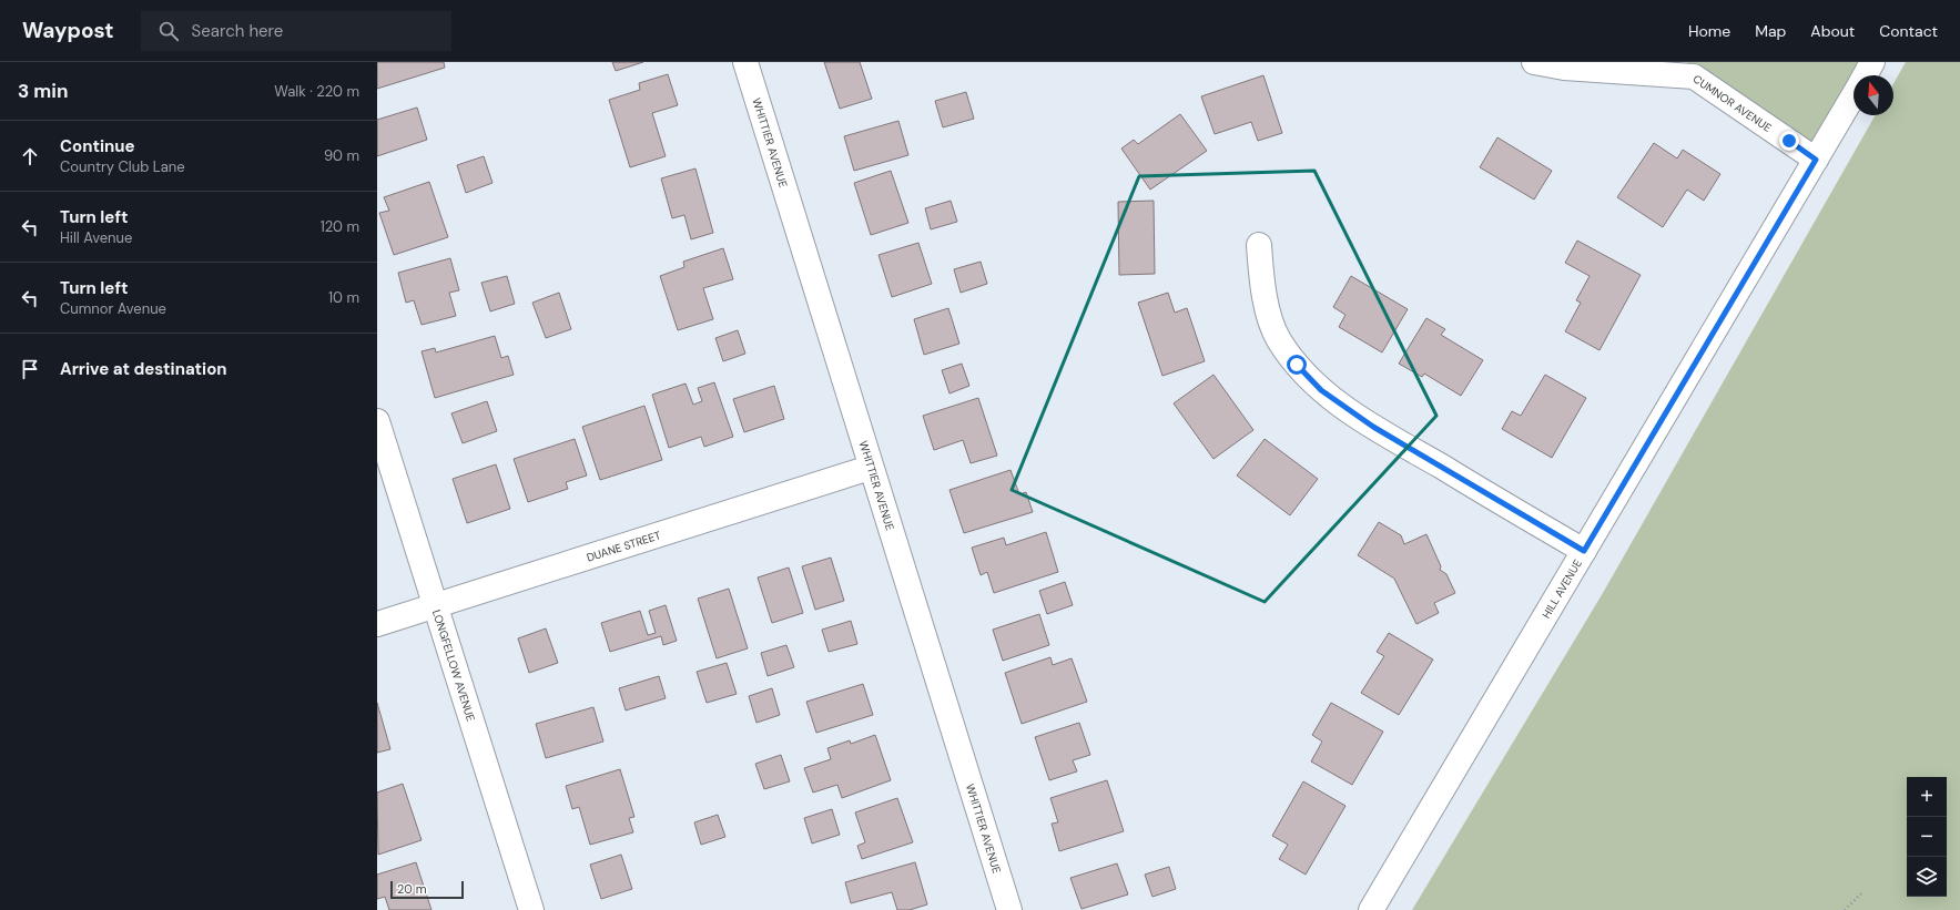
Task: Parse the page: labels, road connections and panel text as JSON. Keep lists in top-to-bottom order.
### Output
{
  "streets": {
    "street": [
      "CUMNOR AVENUE",
      "WHITTIER AVENUE",
      "DUANE STREET",
      "HILL AVENUE",
      "LONGFELLOW AVENUE"
    ]
  },
  "crossings": [
    ["CUMNOR AVENUE", "HILL AVENUE"],
    ["WHITTIER AVENUE", "DUANE STREET"],
    ["DUANE STREET", "LONGFELLOW AVENUE"]
  ],
  "scale_bar": "20 m",
  "north": "top",
  "page": {
    "header": "Waypost",
    "search": "Search here",
    "nav": [
      "Home",
      "Map",
      "About",
      "Contact"
    ],
    "heading": ["3 min", "Walk · 220 m"],
    "list": [
      ["Continue", "Country Club Lane", "90 m"],
      ["Turn left", "Hill Avenue", "120 m"],
      ["Turn left", "Cumnor Avenue", "10 m"],
      "Arrive at destination"
    ],
    "map_buttons": ["+", "−"],
    "scale": "20 m"
  }
}
